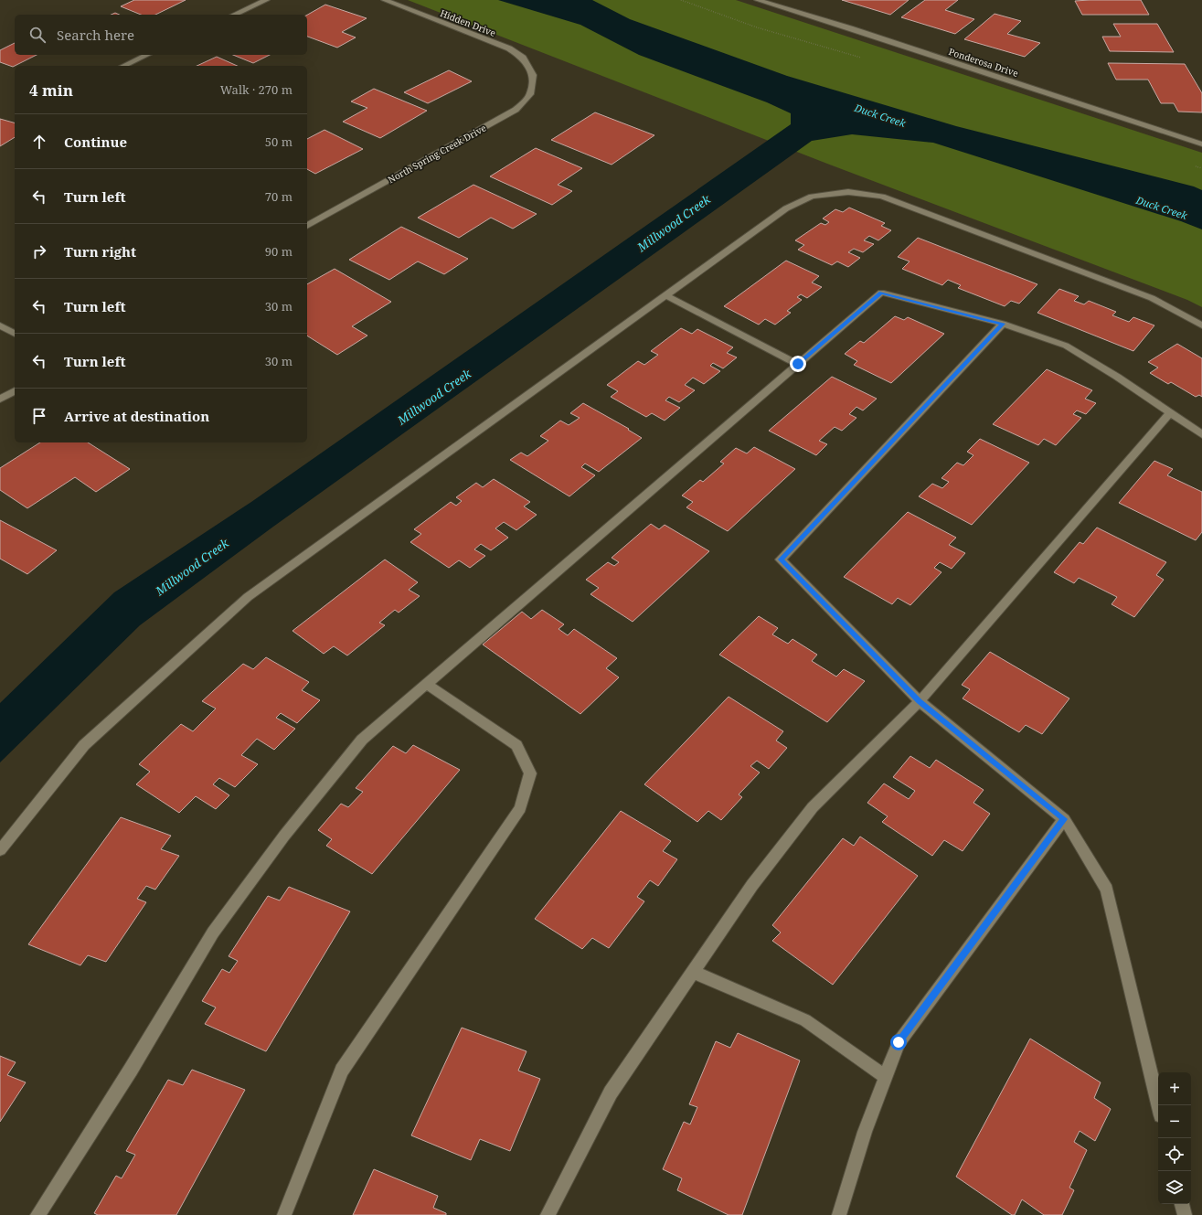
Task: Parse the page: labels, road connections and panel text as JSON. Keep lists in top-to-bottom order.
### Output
{
  "streets": {
    "street": ["Hidden Drive", "Ponderosa Drive", "North Spring Creek Drive"]
  },
  "crossings": [
    ["Hidden Drive", "North Spring Creek Drive"]
  ],
  "water": ["Duck Creek", "Millwood Creek"],
  "page": {
    "search": "Search here",
    "heading": ["4 min", "Walk · 270 m"],
    "list": [
      ["Continue", "50 m"],
      ["Turn left", "70 m"],
      ["Turn right", "90 m"],
      ["Turn left", "30 m"],
      ["Turn left", "30 m"],
      "Arrive at destination"
    ],
    "map_buttons": ["+", "−"]
  }
}
